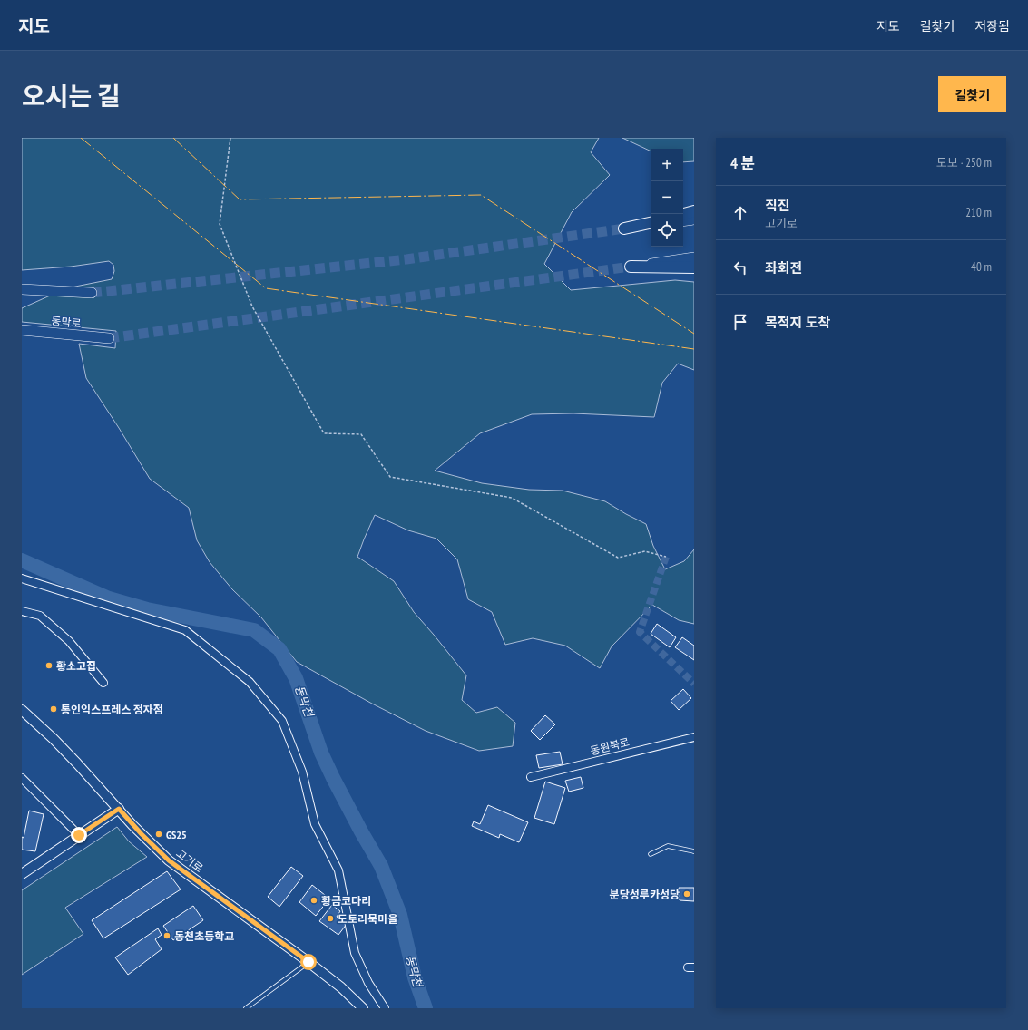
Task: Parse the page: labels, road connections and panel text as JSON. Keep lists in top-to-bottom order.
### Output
{
  "streets": {
    "main road": ["동막로"],
    "street": ["동원북로", "고기로"]
  },
  "water": ["동막천"],
  "places": [
    "황소고집",
    "통인익스프레스 정자점",
    "GS25",
    "분당성루카성당",
    "황금코다리",
    "도토리묵마을",
    "동천초등학교"
  ],
  "page": {
    "header": "지도",
    "nav": ["지도", "길찾기", "저장됨"],
    "title": "오시는 길",
    "buttons": "길찾기",
    "heading": ["4 분", "도보 · 250 m"],
    "map_buttons": ["+", "−"],
    "list": [
      ["직진", "고기로", "210 m"],
      ["좌회전", "40 m"],
      "목적지 도착"
    ]
  }
}
